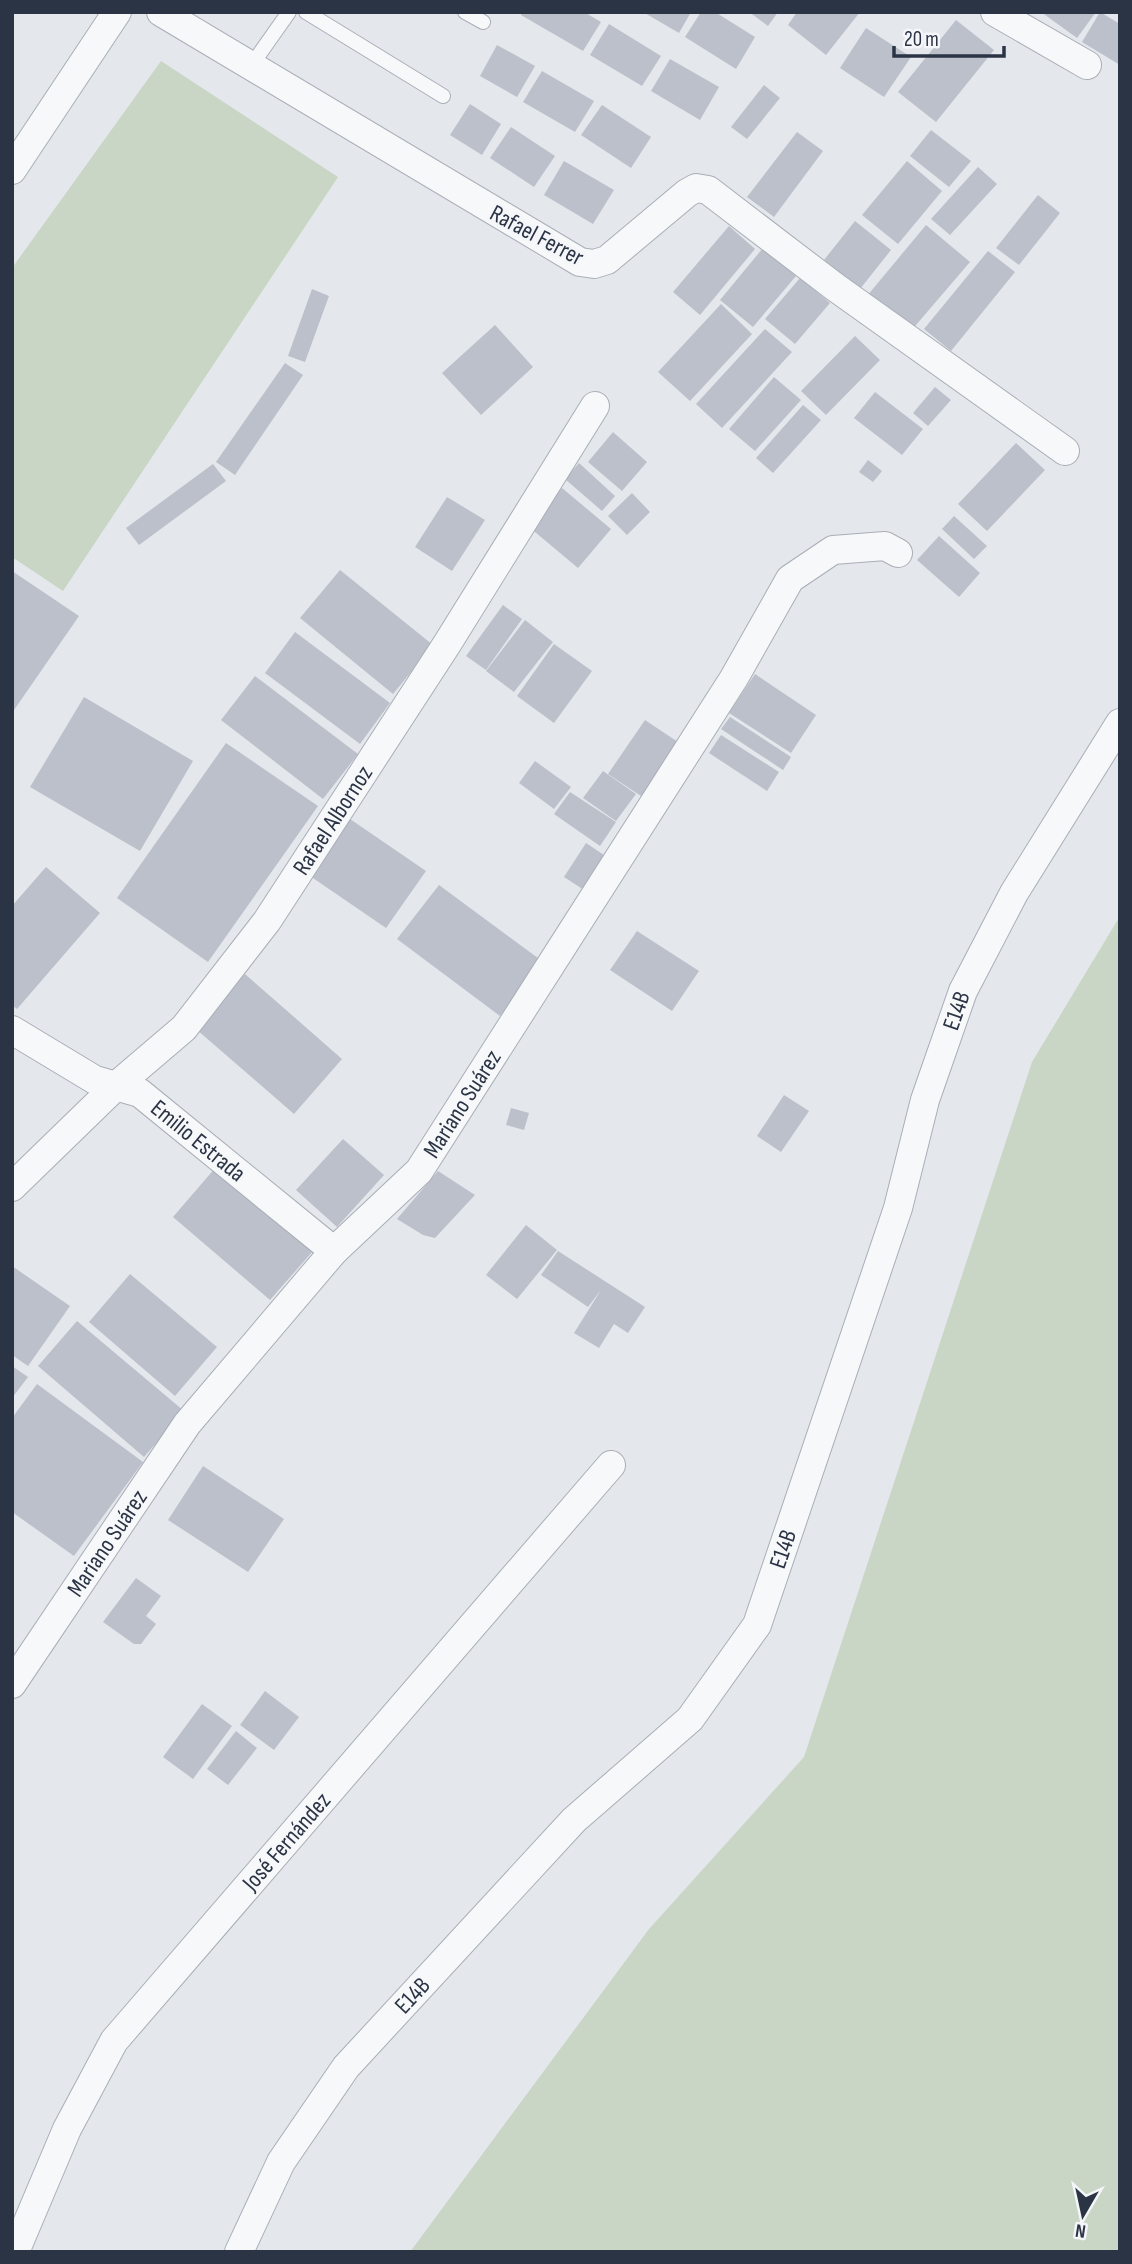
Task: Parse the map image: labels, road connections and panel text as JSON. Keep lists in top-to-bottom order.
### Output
{
  "streets": {
    "street": [
      "Rafael Ferrer",
      "Rafael Albornoz",
      "E14B",
      "Mariano Suárez",
      "Emilio Estrada",
      "José Fernández"
    ]
  },
  "crossings": [
    ["Rafael Albornoz", "Emilio Estrada"],
    ["Mariano Suárez", "Emilio Estrada"]
  ],
  "scale_bar": "20 m",
  "north": "bottom"
}
